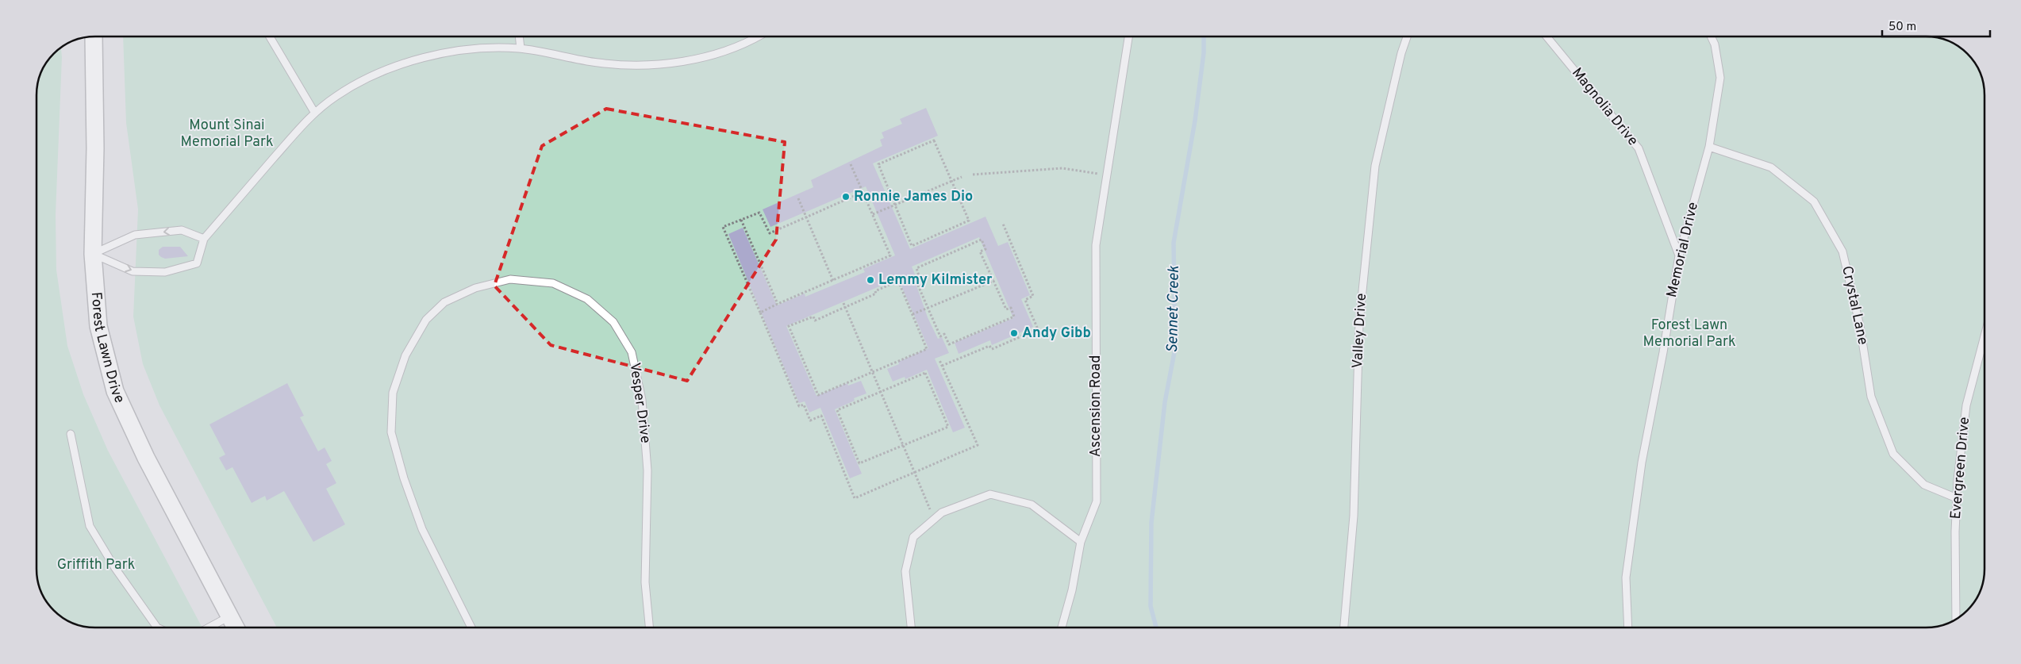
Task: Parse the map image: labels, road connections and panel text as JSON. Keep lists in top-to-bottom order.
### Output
{
  "streets": {
    "street": ["Forest Lawn Drive"],
    "lane": [
      "Magnolia Drive",
      "Memorial Drive",
      "Crystal Lane",
      "Valley Drive",
      "Vesper Drive",
      "Ascension Road",
      "Evergreen Drive"
    ]
  },
  "crossings": [
    ["Magnolia Drive", "Memorial Drive"],
    ["Memorial Drive", "Crystal Lane"],
    ["Crystal Lane", "Evergreen Drive"]
  ],
  "water": ["Sennet Creek"],
  "parks": ["Mount Sinai Memorial Park", "Forest Lawn Memorial Park", "Griffith Park"],
  "places": ["Ronnie James Dio", "Lemmy Kilmister", "Andy Gibb"],
  "scale_bar": "50 m"
}
